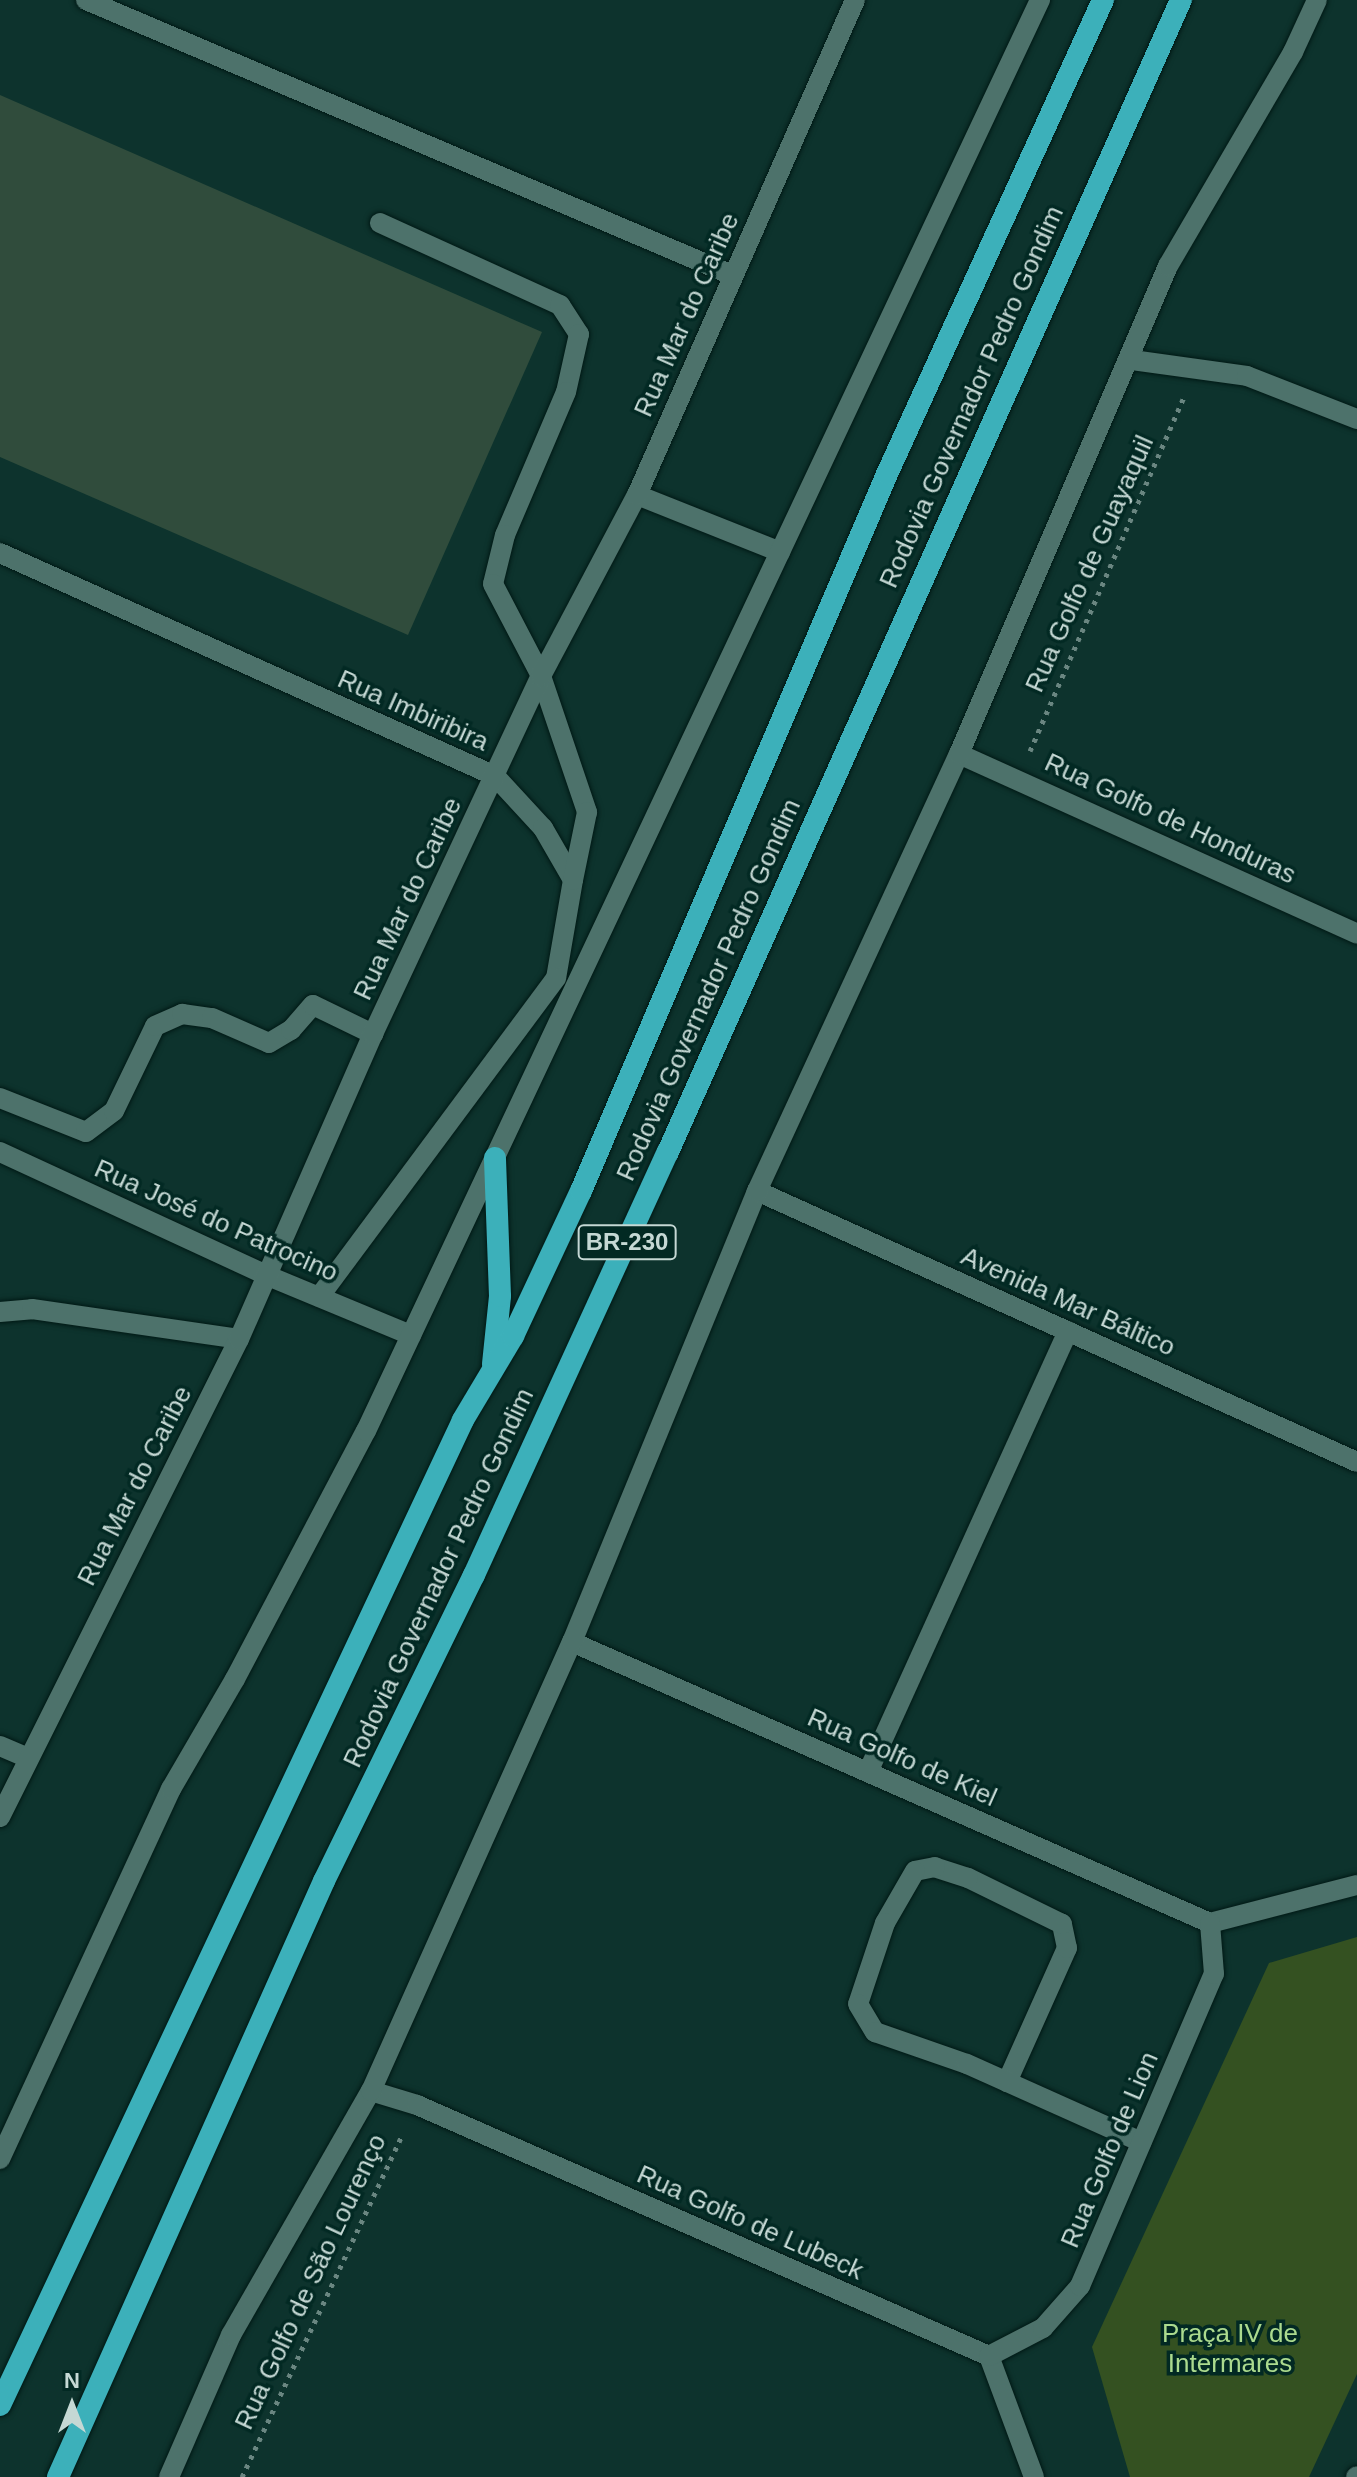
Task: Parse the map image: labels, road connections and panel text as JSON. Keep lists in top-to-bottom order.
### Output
{
  "streets": {
    "highway": ["Rodovia Governador Pedro Gondim", "BR-230"],
    "street": [
      "Rua Mar do Caribe",
      "Rua Imbiribira",
      "Rua Golfo de Honduras",
      "Rua José do Patrocino",
      "Avenida Mar Báltico",
      "Rua Golfo de Kiel",
      "Rua Golfo de Lion",
      "Rua Golfo de Lubeck"
    ],
    "path": ["Rua Golfo de Guayaquil", "Rua Golfo de São Lourenço"]
  },
  "crossings": [
    ["Rua Mar do Caribe", "Rua Imbiribira"],
    ["Rua Mar do Caribe", "Rua José do Patrocino"],
    ["Rua Golfo de Guayaquil", "Rua Golfo de Honduras"],
    ["Rua Golfo de Kiel", "Rua Golfo de Lion"],
    ["Rua Golfo de Lion", "Rua Golfo de Lubeck"],
    ["Rua Golfo de Lubeck", "Rua Golfo de São Lourenço"]
  ],
  "parks": ["Praça IV de Intermares"],
  "north": "top"
}
